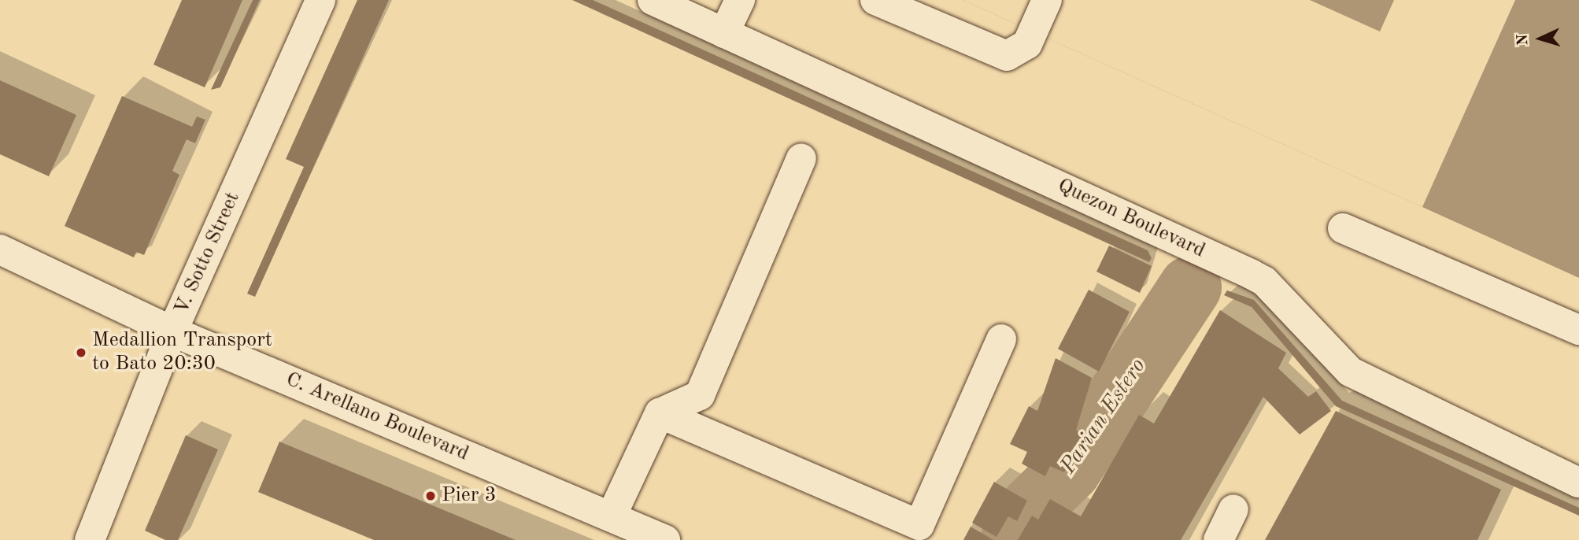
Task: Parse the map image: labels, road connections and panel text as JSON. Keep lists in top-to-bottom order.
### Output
{
  "streets": {
    "street": ["Quezon Boulevard", "V. Sotto Street", "C. Arellano Boulevard"]
  },
  "crossings": [
    ["V. Sotto Street", "C. Arellano Boulevard"]
  ],
  "water": ["Parian Estero"],
  "places": ["Medallion Transport to Bato 20:30", "Pier 3"],
  "north": "left"
}
